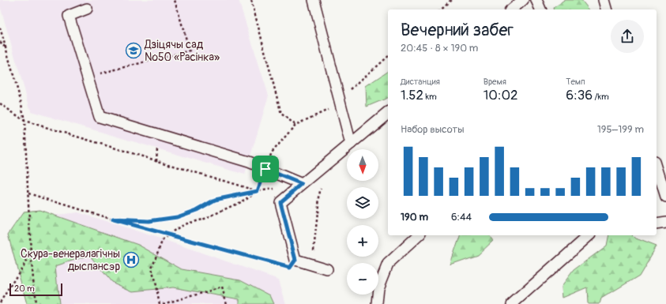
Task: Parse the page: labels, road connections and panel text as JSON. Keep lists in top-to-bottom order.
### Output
{
  "places": {
    "school or university": ["Дзіцячы сад №50 «Расінка»"],
    "hospital": ["Скура-венералагічны дыспансэр"]
  },
  "scale_bar": "20 m",
  "north": "bottom",
  "page": {
    "heading": ["Вечерний забег", "20:45 · 8 × 190 m"],
    "stats": [
      ["Дистанция", "1.52 km"],
      ["Время", "10:02"],
      ["Темп", "6:36 /km"]
    ],
    "chart": ["Набор высоты", "195–199 m"],
    "map_buttons": ["+", "−"],
    "list": [
      {
        "name": "190 m",
        "note": "6:44"
      }
    ],
    "scale": "20 m"
  }
}
